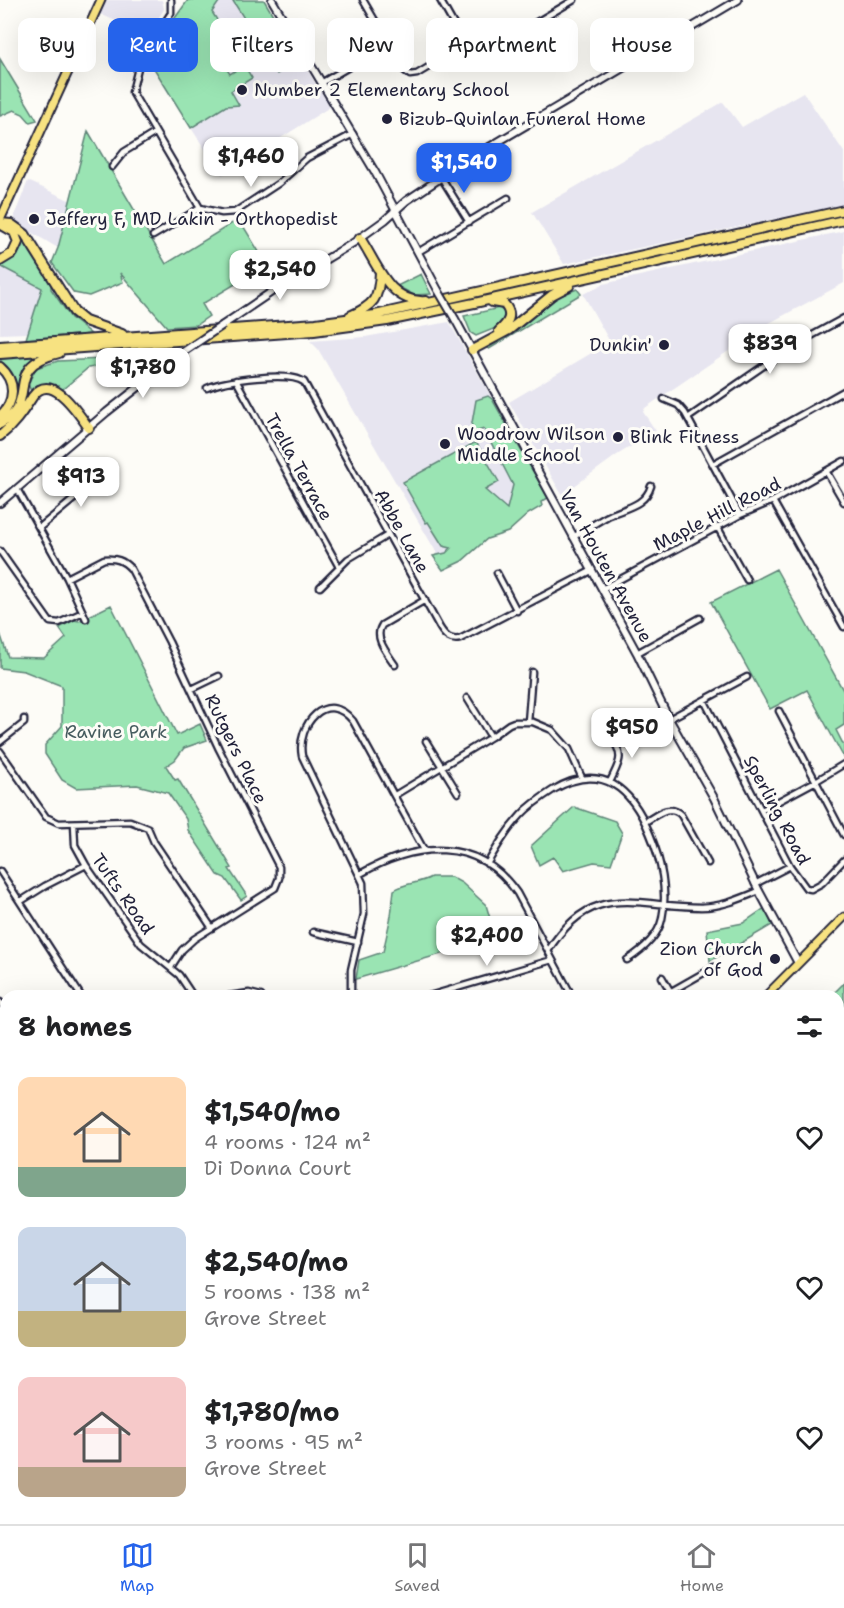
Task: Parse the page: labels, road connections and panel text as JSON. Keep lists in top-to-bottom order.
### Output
{
  "streets": {
    "main road": ["Van Houten Avenue"],
    "street": [
      "Trella Terrace",
      "Maple Hill Road",
      "Abbe Lane",
      "Rutgers Place",
      "Sperling Road",
      "Tufts Road"
    ]
  },
  "crossings": [
    ["Trella Terrace", "Abbe Lane"],
    ["Maple Hill Road", "Van Houten Avenue"],
    ["Abbe Lane", "Van Houten Avenue"],
    ["Rutgers Place", "Tufts Road"]
  ],
  "parks": ["Ravine Park"],
  "places": [
    "Number 2 Elementary School",
    "Bizub-Quinlan Funeral Home",
    "Jeffery F, MD Lakin - Orthopedist",
    "Dunkin'",
    "Blink Fitness",
    "Woodrow Wilson Middle School",
    "Zion Church of God"
  ],
  "page": {
    "chip": [
      "Buy",
      "Rent",
      "Filters",
      "New",
      "Apartment",
      "House"
    ],
    "price": [
      "$1,460",
      "$1,540",
      "$2,540",
      "$839",
      "$1,780",
      "$913",
      "$950",
      "$2,400"
    ],
    "heading": "8 homes",
    "list": [
      {
        "name": "$1,540/mo",
        "note": "4 rooms · 124 m² · Di Donna Court"
      },
      {
        "name": "$2,540/mo",
        "note": "5 rooms · 138 m² · Grove Street"
      },
      {
        "name": "$1,780/mo",
        "note": "3 rooms · 95 m² · Grove Street"
      }
    ],
    "tabs": ["Map", "Saved", "Home"]
  }
}
